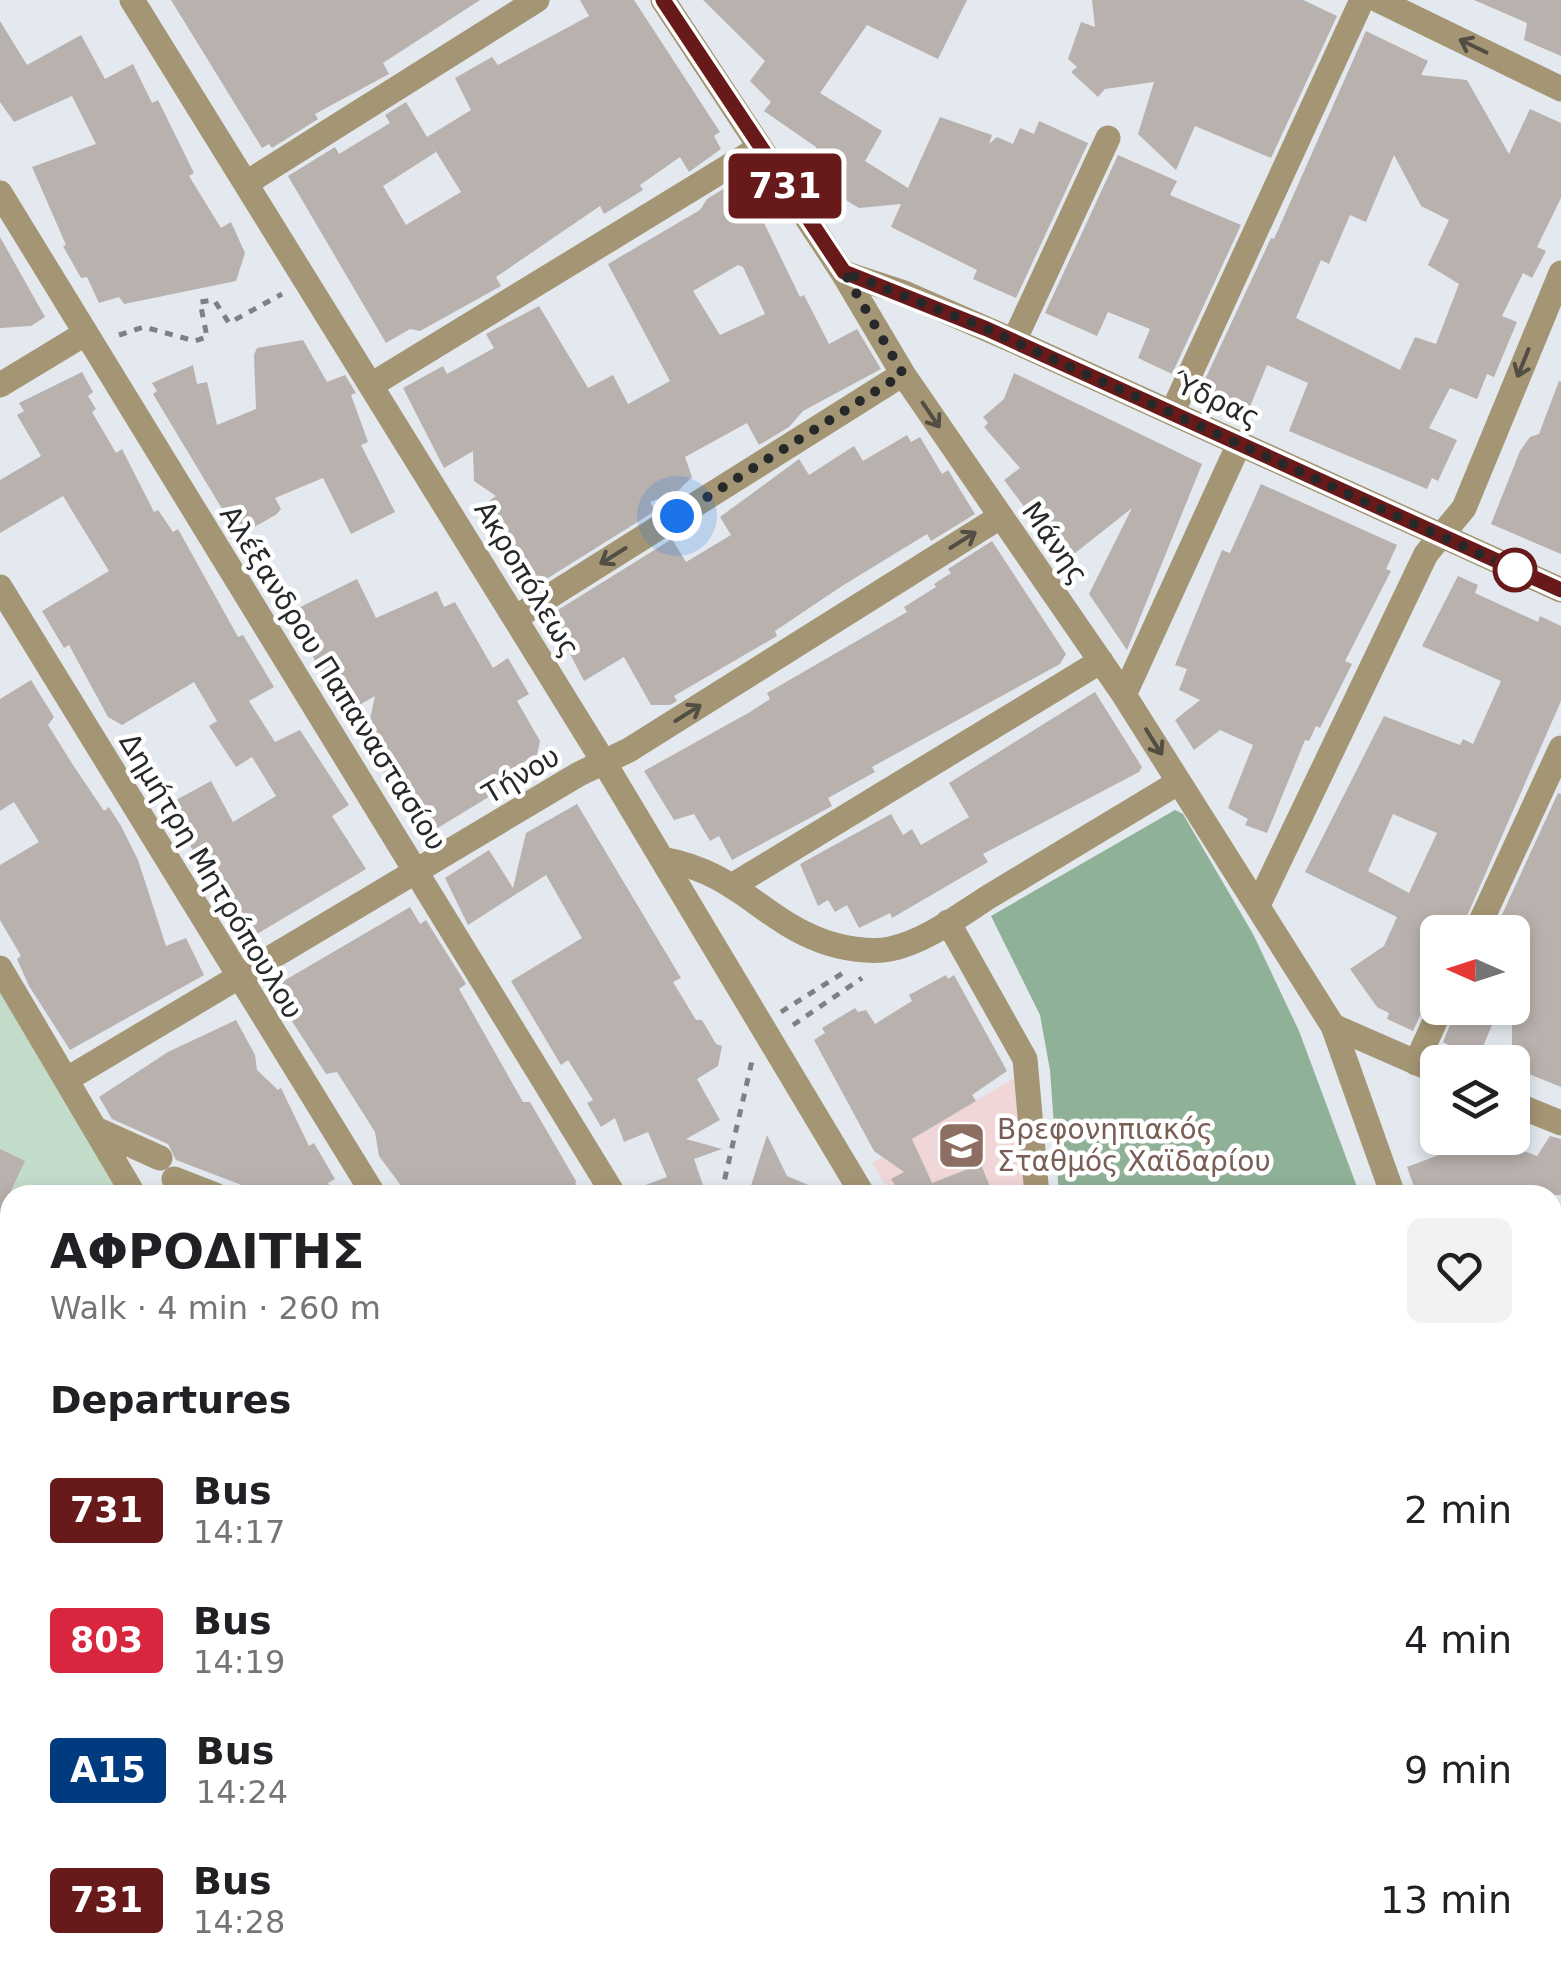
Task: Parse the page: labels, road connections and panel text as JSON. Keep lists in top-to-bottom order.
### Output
{
  "streets": {
    "street": [
      "Ύδρας",
      "Μάνης",
      "Ακροπόλεως",
      "Αλέξανδρου Παπαναστασίου",
      "Τήνου",
      "Δημήτρη Μητρόπουλου"
    ]
  },
  "crossings": [
    ["Ύδρας", "Μάνης"],
    ["Μάνης", "Τήνου"],
    ["Ακροπόλεως", "Τήνου"],
    ["Αλέξανδρου Παπαναστασίου", "Τήνου"],
    ["Τήνου", "Δημήτρη Μητρόπουλου"]
  ],
  "places": {
    "school or university": ["Βρεφονηπιακός Σταθμός Χαϊδαρίου"]
  },
  "lines": ["bus line 731"],
  "north": "left",
  "page": {
    "on_map": "731",
    "heading": [
      ["ΑΦΡΟΔΙΤΗΣ", "Walk · 4 min · 260 m"],
      "Departures"
    ],
    "list": [
      {
        "mark": "731",
        "name": "Bus",
        "note": "14:17",
        "value": "2 min"
      },
      {
        "mark": "803",
        "name": "Bus",
        "note": "14:19",
        "value": "4 min"
      },
      {
        "mark": "Α15",
        "name": "Bus",
        "note": "14:24",
        "value": "9 min"
      },
      {
        "mark": "731",
        "name": "Bus",
        "note": "14:28",
        "value": "13 min"
      }
    ]
  }
}
